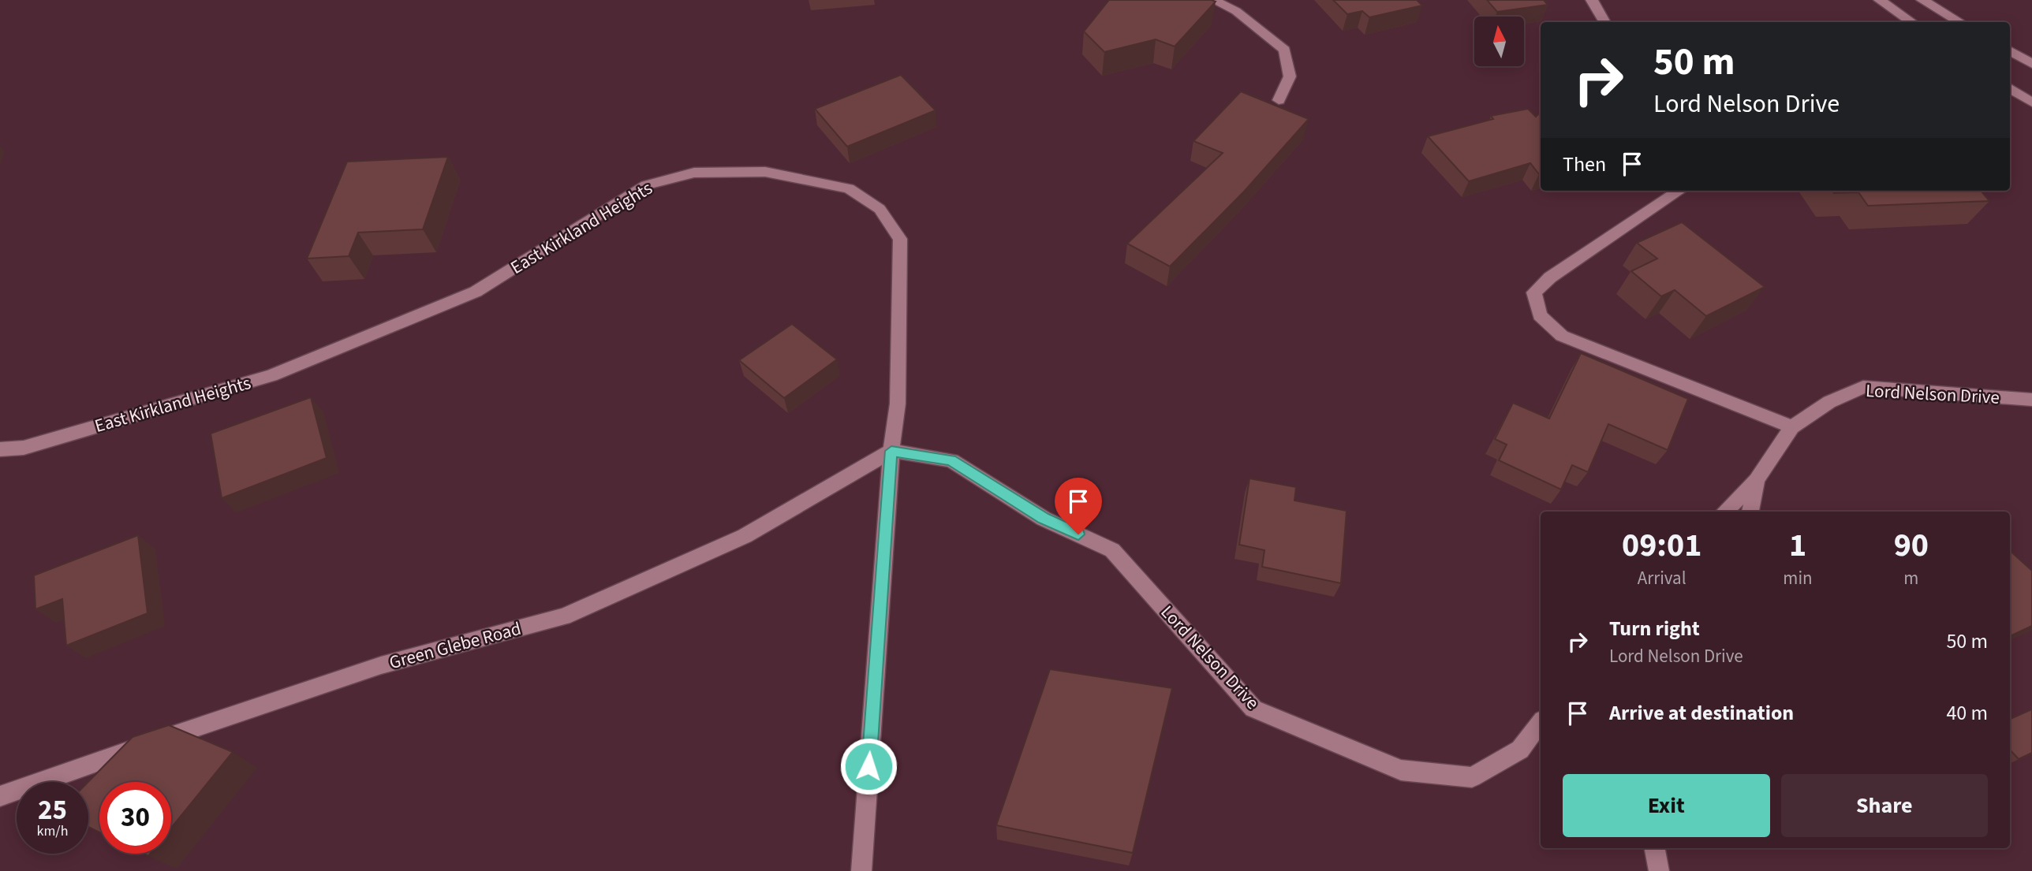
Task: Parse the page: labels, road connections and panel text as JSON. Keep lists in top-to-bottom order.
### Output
{
  "streets": {
    "street": ["East Kirkland Heights", "Lord Nelson Drive", "Green Glebe Road"]
  },
  "crossings": [
    ["East Kirkland Heights", "Lord Nelson Drive"],
    ["East Kirkland Heights", "Green Glebe Road"],
    ["Lord Nelson Drive", "Green Glebe Road"]
  ],
  "north": "top",
  "page": {
    "turn": ["50 m", "Lord Nelson Drive"],
    "then": "Then",
    "eta": [
      "09:01",
      "Arrival",
      "1",
      "min",
      "90",
      "m"
    ],
    "list": [
      {
        "name": "Turn right",
        "note": "Lord Nelson Drive",
        "value": "50 m"
      },
      {
        "name": "Arrive at destination",
        "value": "40 m"
      }
    ],
    "buttons": ["Exit", "Share"],
    "speed": "25 km/h",
    "limit": "30"
  }
}
